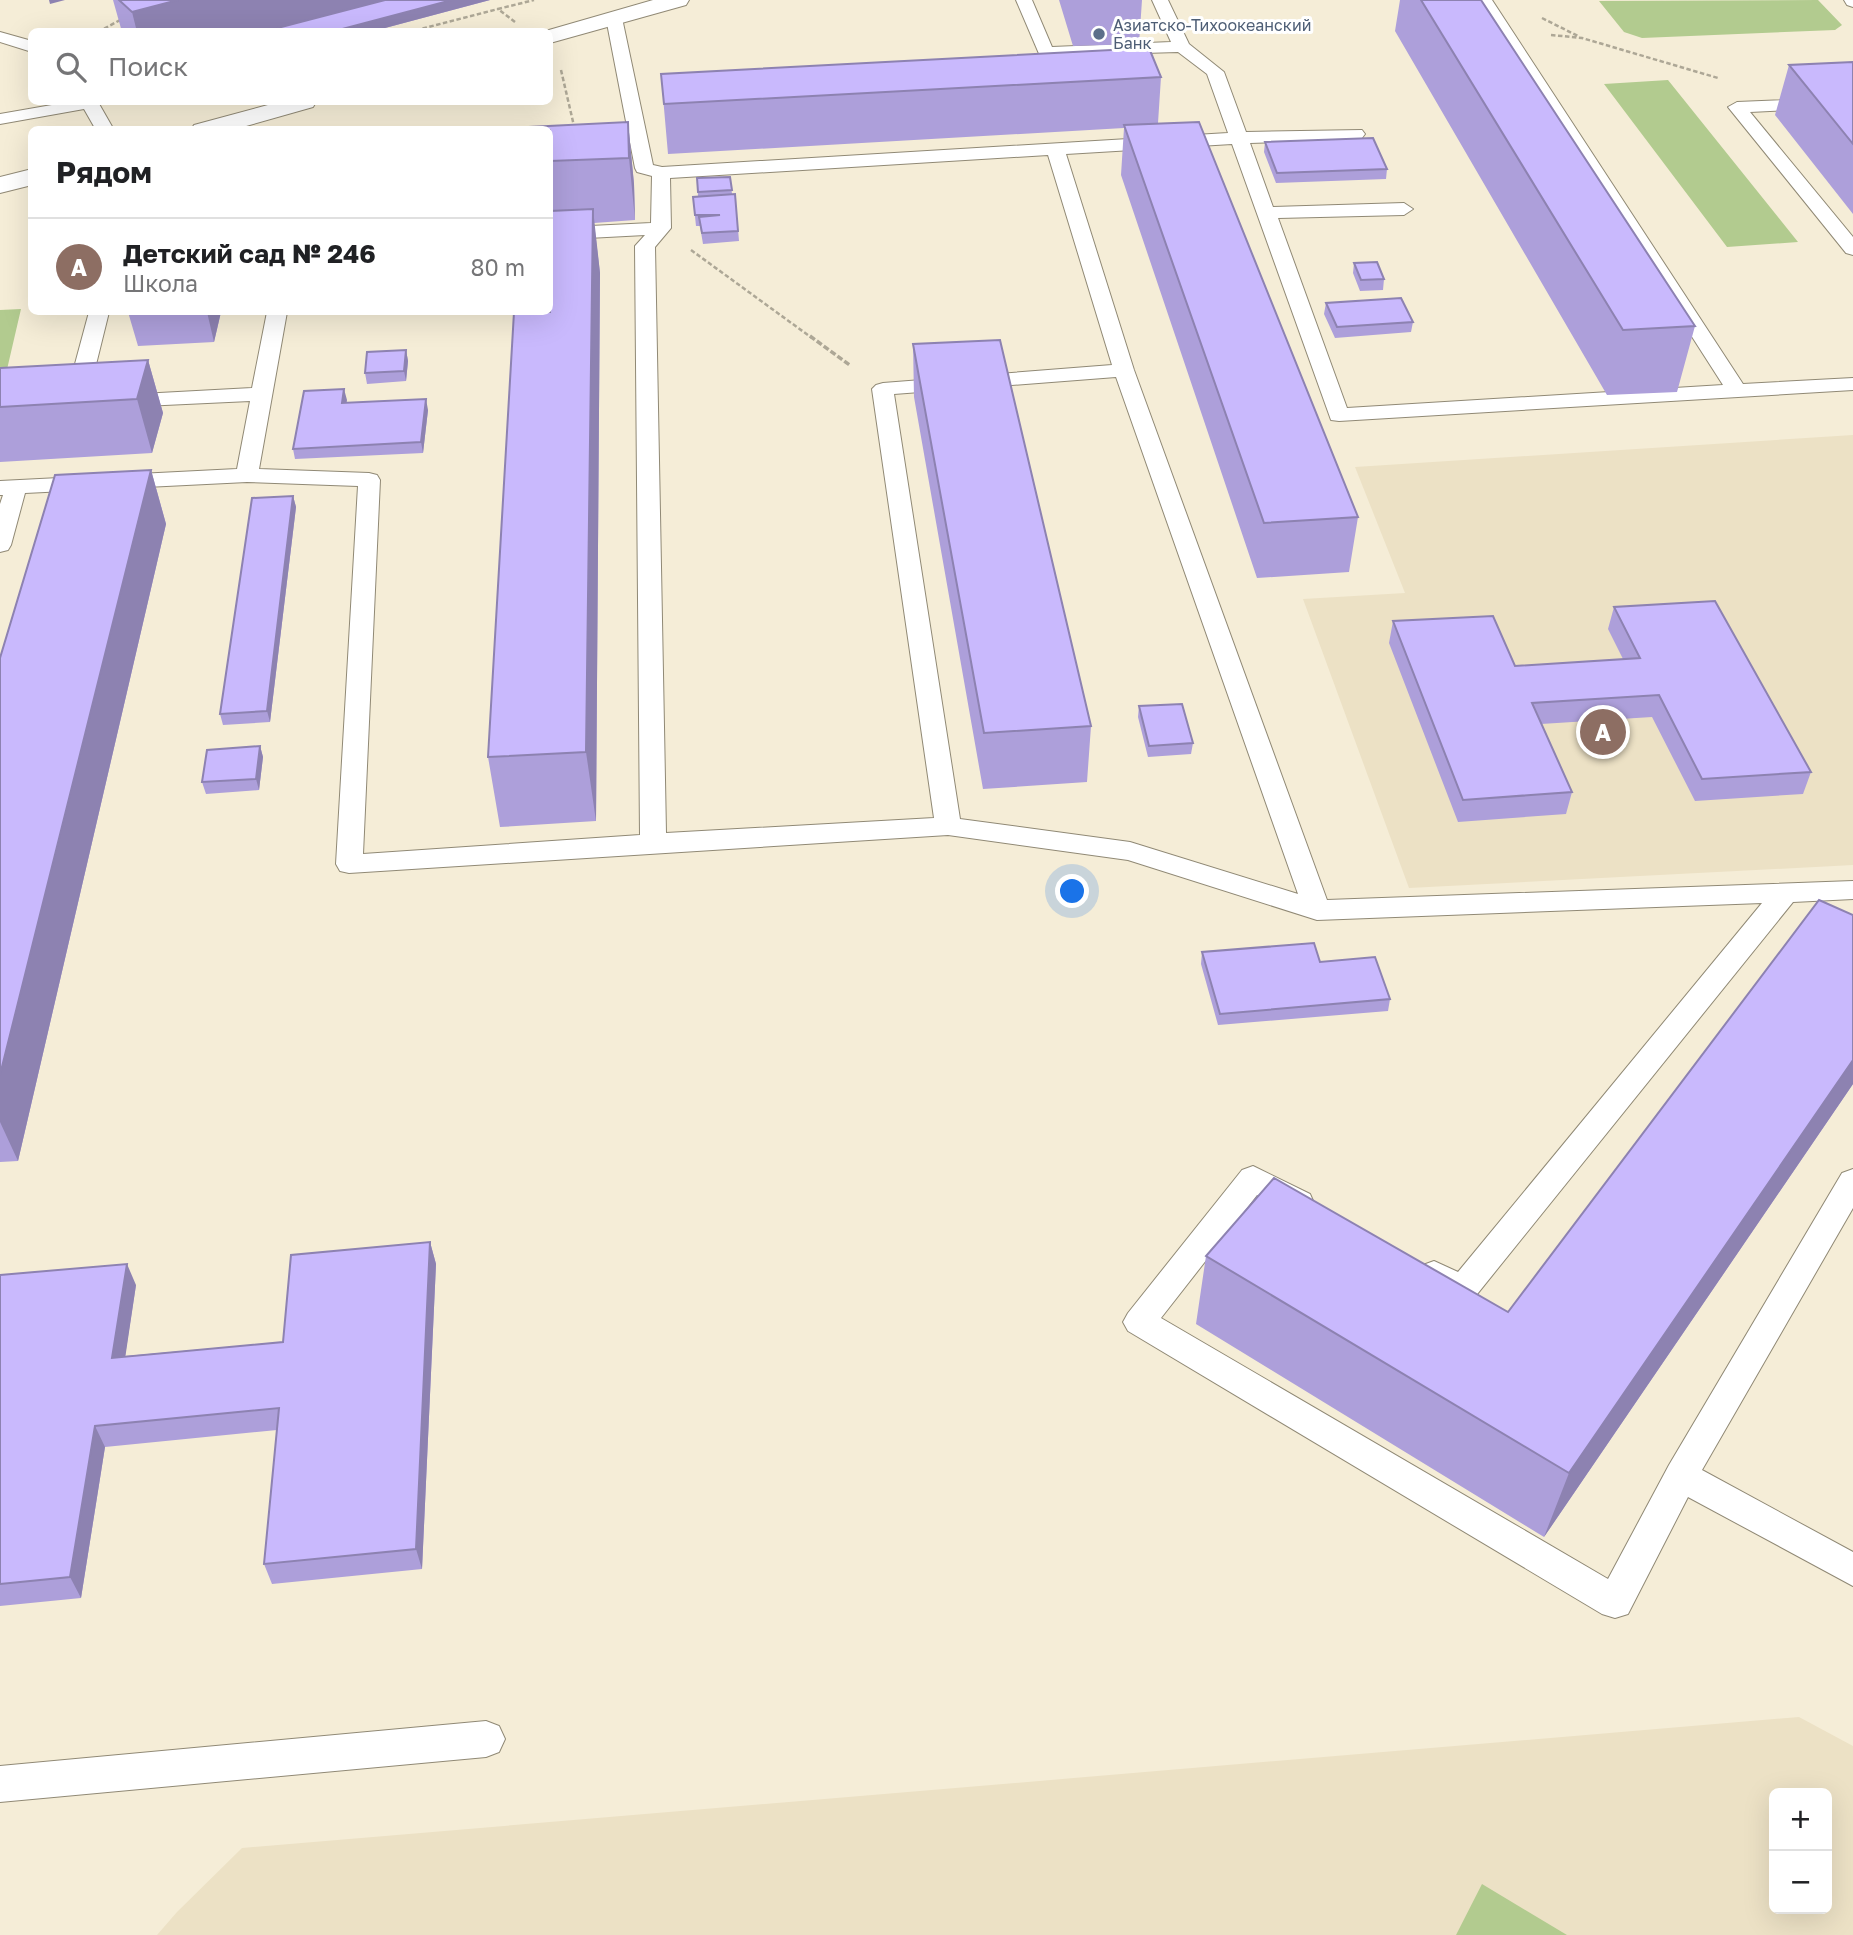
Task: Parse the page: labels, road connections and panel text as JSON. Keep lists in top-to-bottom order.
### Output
{
  "places": ["Азиатско-Тихоокеанский Банк"],
  "page": {
    "search": "Поиск",
    "heading": "Рядом",
    "list": [
      {
        "mark": "A",
        "name": "Детский сад № 246",
        "note": "Школа",
        "value": "80 m"
      }
    ],
    "pins": "A",
    "map_buttons": ["+", "−"]
  }
}
